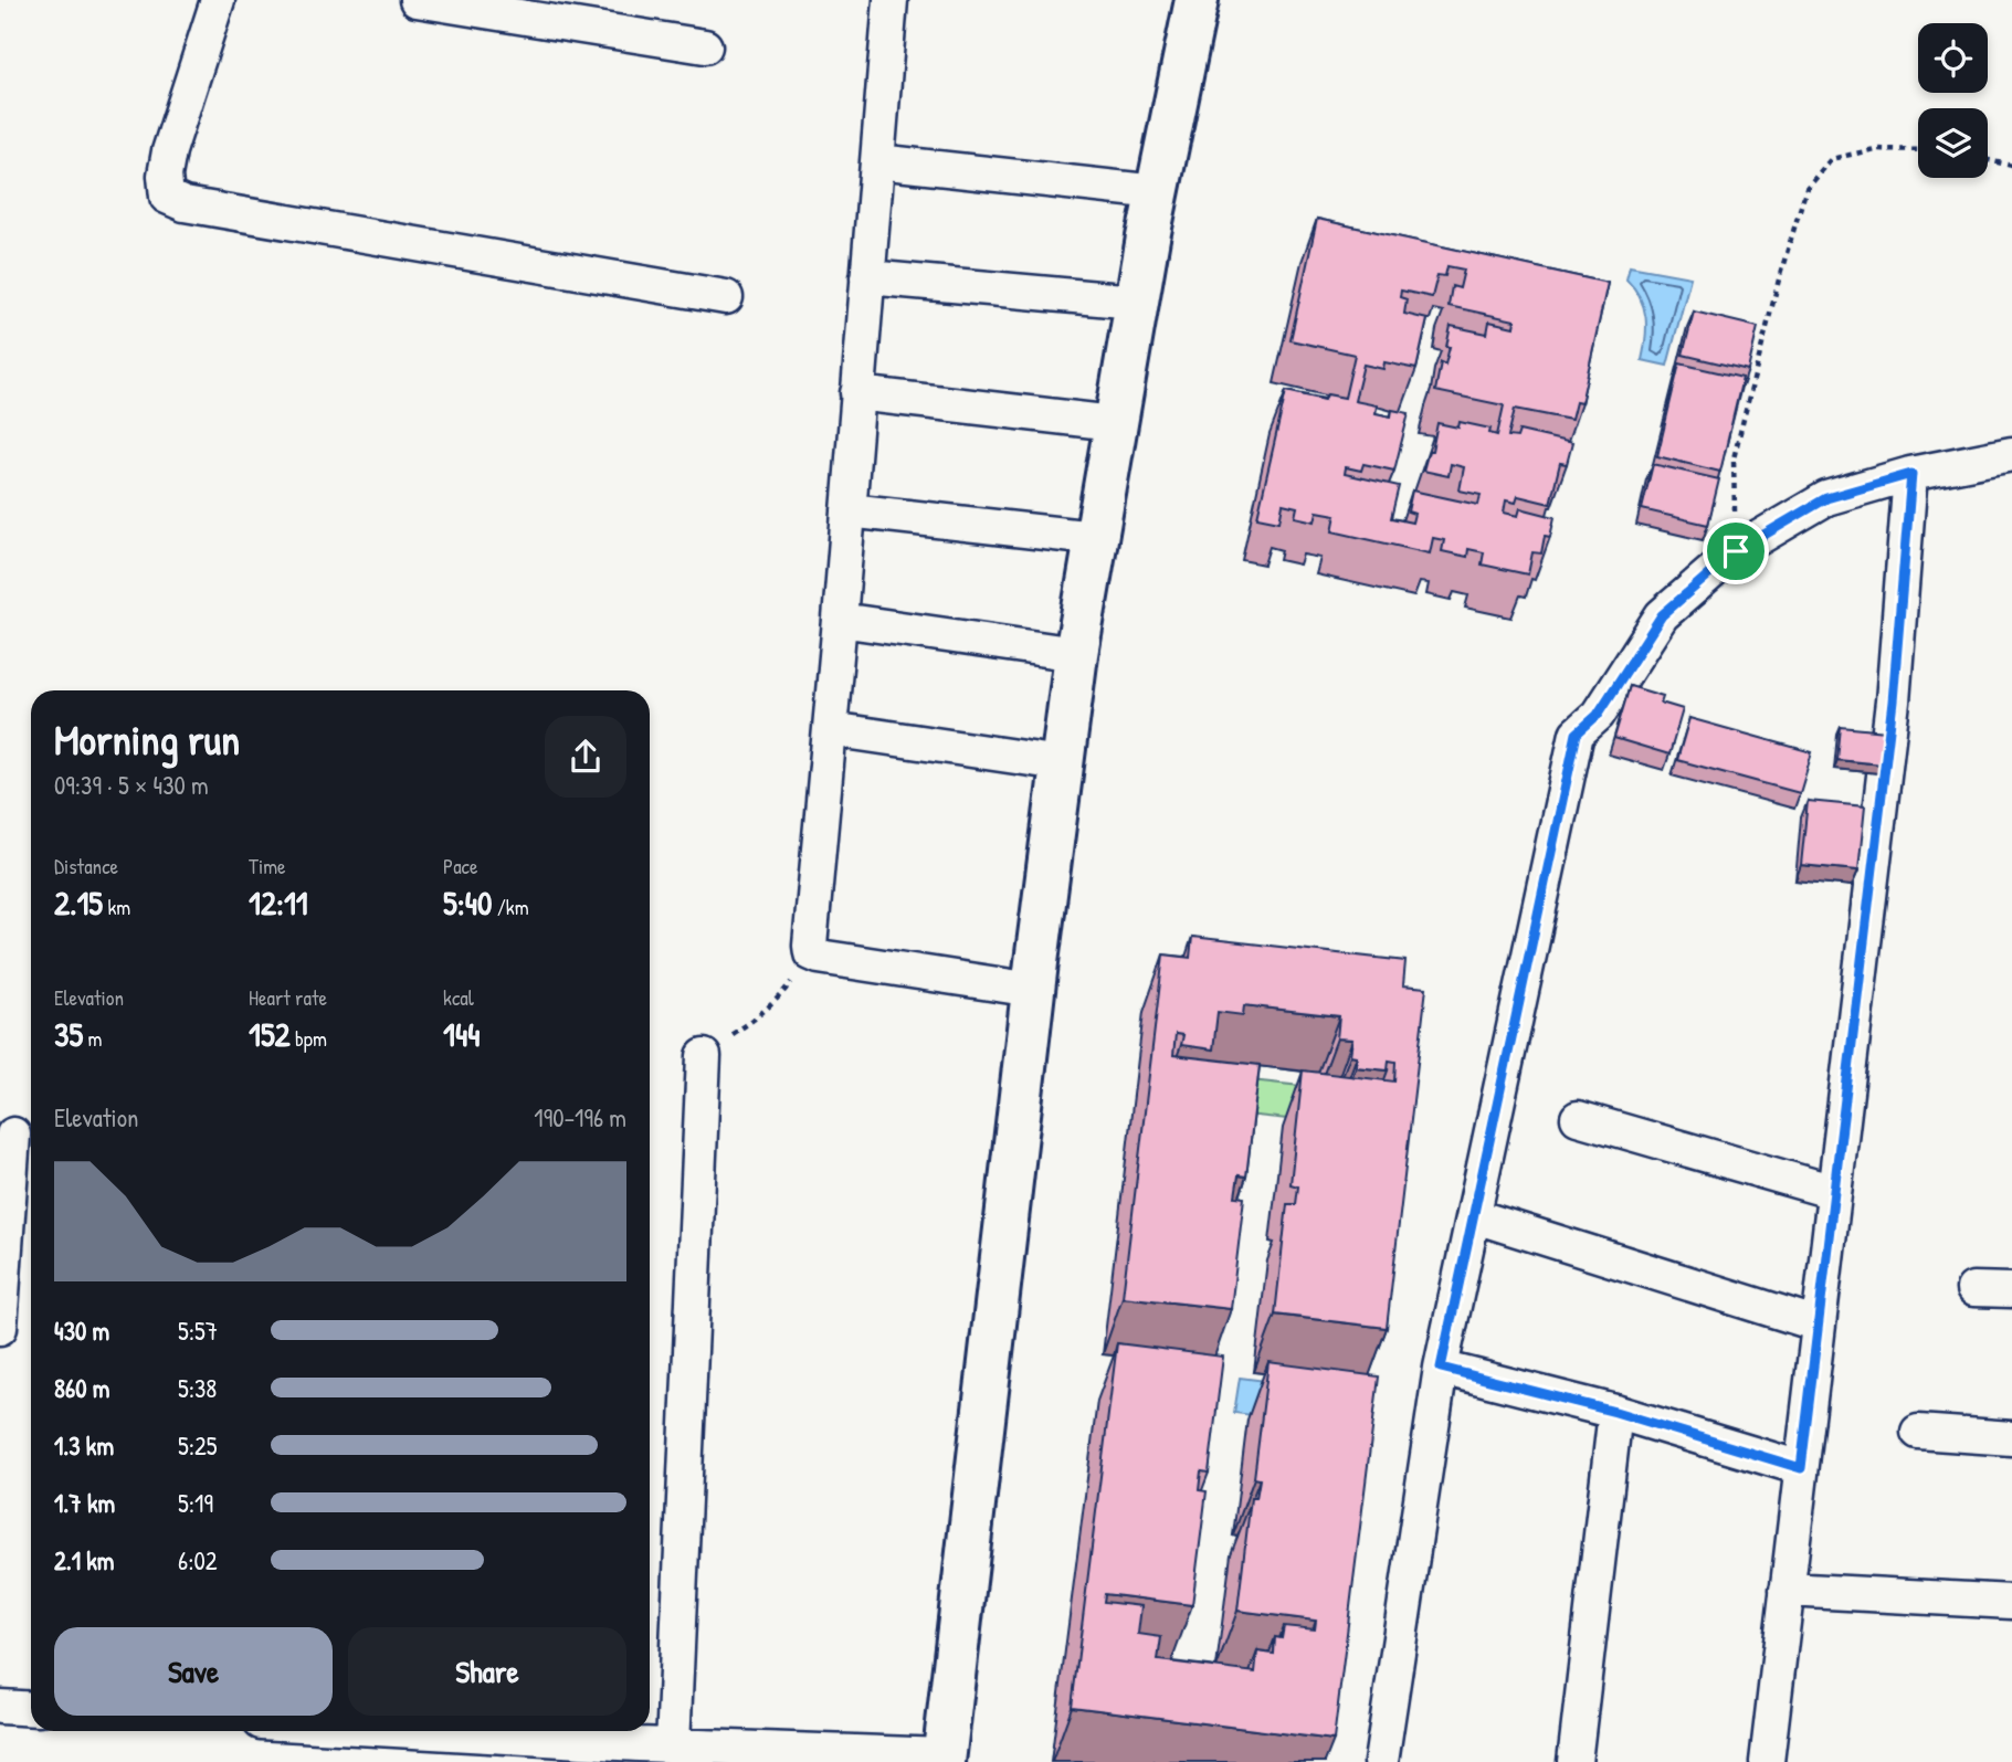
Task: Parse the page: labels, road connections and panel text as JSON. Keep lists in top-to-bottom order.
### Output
{
  "page": {
    "heading": ["Morning run", "09:39 · 5 × 430 m"],
    "stats": [
      ["Distance", "2.15 km"],
      ["Time", "12:11"],
      ["Pace", "5:40 /km"],
      ["Elevation", "35 m"],
      ["Heart rate", "152 bpm"],
      ["kcal", "144"]
    ],
    "chart": ["Elevation", "190–196 m"],
    "list": [
      {
        "name": "430 m",
        "note": "5:57"
      },
      {
        "name": "860 m",
        "note": "5:38"
      },
      {
        "name": "1.3 km",
        "note": "5:25"
      },
      {
        "name": "1.7 km",
        "note": "5:19"
      },
      {
        "name": "2.1 km",
        "note": "6:02"
      }
    ],
    "buttons": ["Save", "Share"]
  }
}
